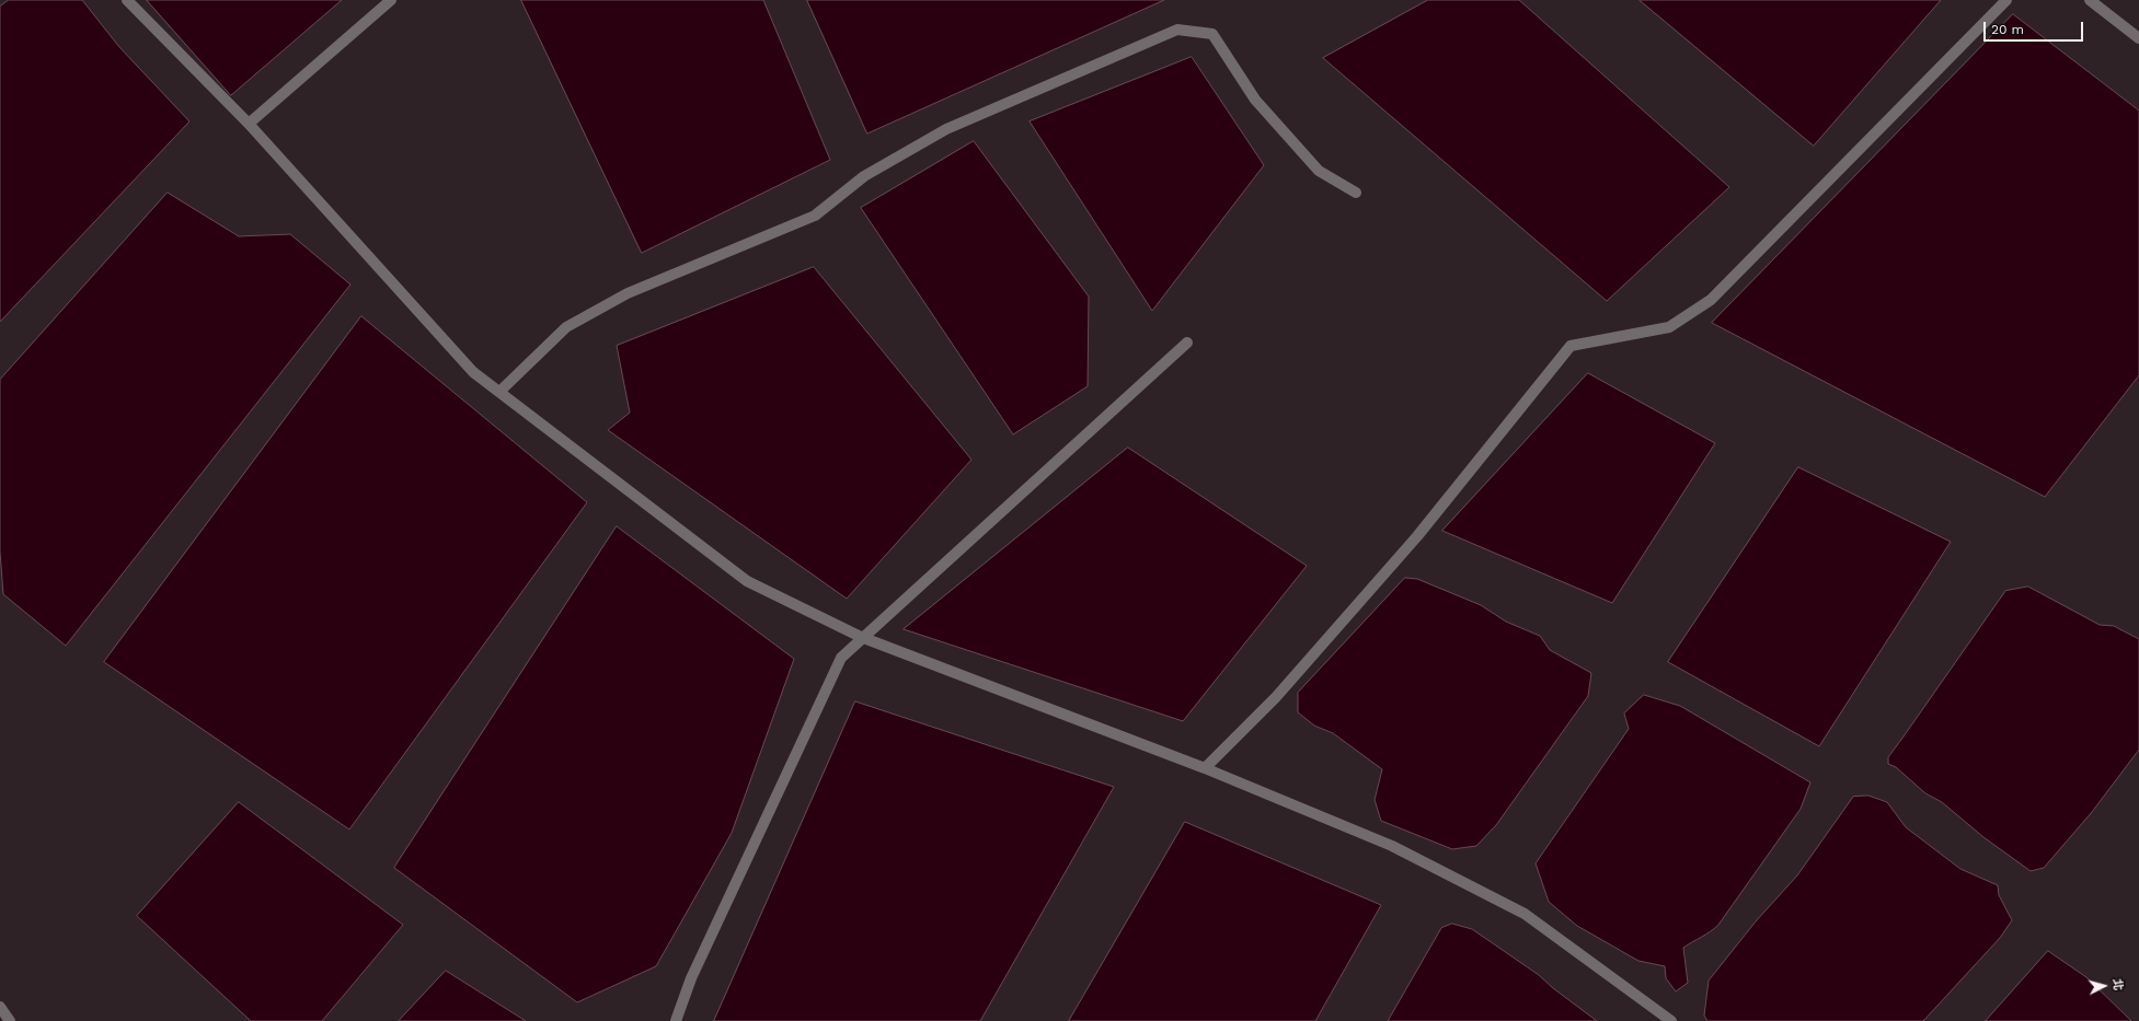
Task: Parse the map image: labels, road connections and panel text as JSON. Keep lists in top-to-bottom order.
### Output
{
  "scale_bar": "20 m",
  "north": "right"
}
